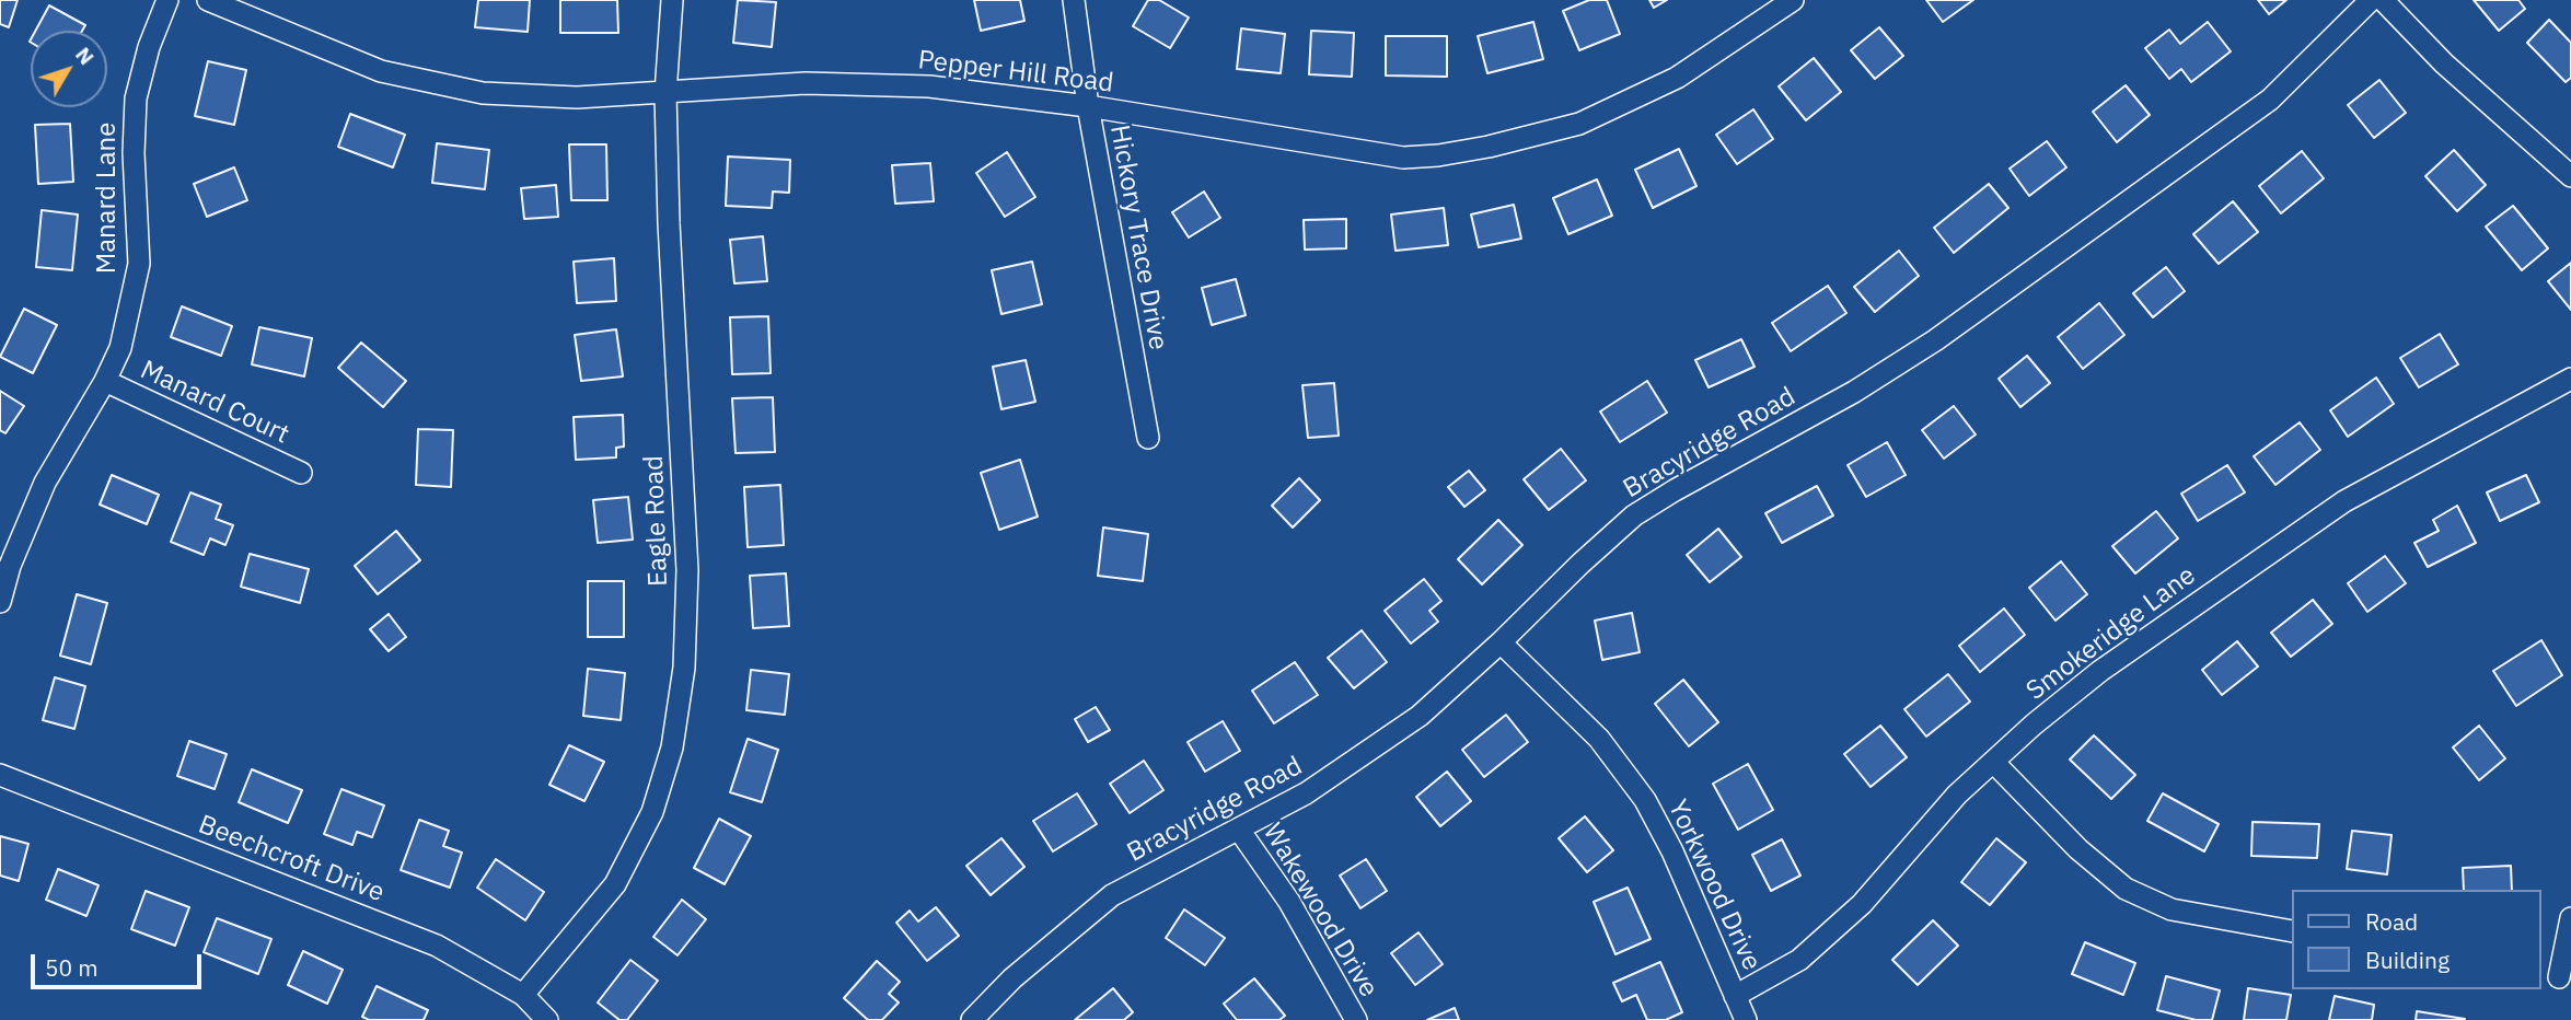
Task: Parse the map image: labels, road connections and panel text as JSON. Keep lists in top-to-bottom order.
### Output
{
  "streets": {
    "street": [
      "Pepper Hill Road",
      "Manard Lane",
      "Hickory Trace Drive",
      "Manard Court",
      "Bracyridge Road",
      "Eagle Road",
      "Smokeridge Lane",
      "Beechcroft Drive",
      "Yorkwood Drive",
      "Wakewood Drive"
    ]
  },
  "crossings": [
    ["Pepper Hill Road", "Hickory Trace Drive"],
    ["Pepper Hill Road", "Eagle Road"],
    ["Manard Lane", "Manard Court"],
    ["Bracyridge Road", "Yorkwood Drive"],
    ["Bracyridge Road", "Wakewood Drive"],
    ["Eagle Road", "Beechcroft Drive"],
    ["Smokeridge Lane", "Yorkwood Drive"]
  ],
  "legend": ["Road", "Building"],
  "scale_bar": "50 m",
  "north": "top right"
}
